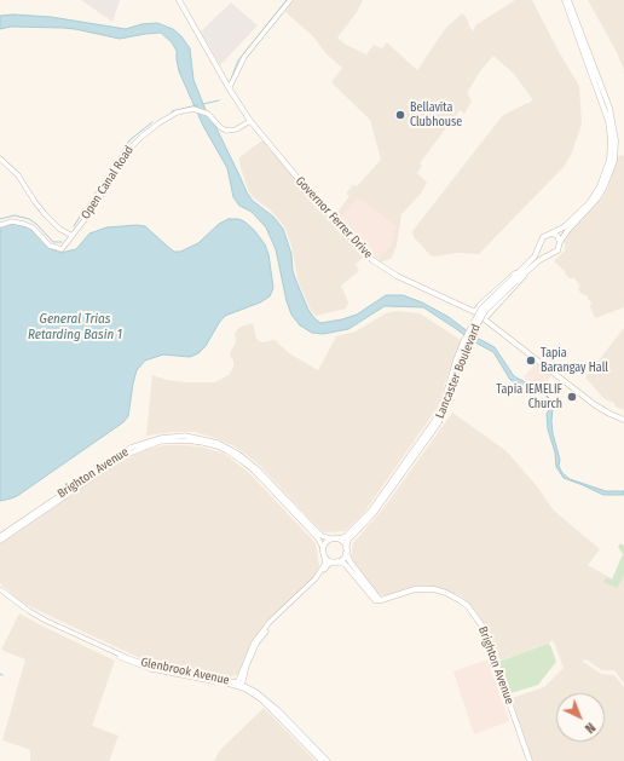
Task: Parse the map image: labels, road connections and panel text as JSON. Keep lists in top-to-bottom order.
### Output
{
  "streets": {
    "main road": ["Governor Ferrer Drive", "Lancaster Boulevard", "Brighton Avenue"],
    "street": ["Open Canal Road", "Glenbrook Avenue"]
  },
  "crossings": [
    ["Open Canal Road", "Governor Ferrer Drive"],
    ["Lancaster Boulevard", "Brighton Avenue"]
  ],
  "water": ["General Trias Retarding Basin 1"],
  "places": ["Bellavita Clubhouse", "Tapia Barangay Hall", "Tapia IEMELIF Church"],
  "north": "bottom right"
}
